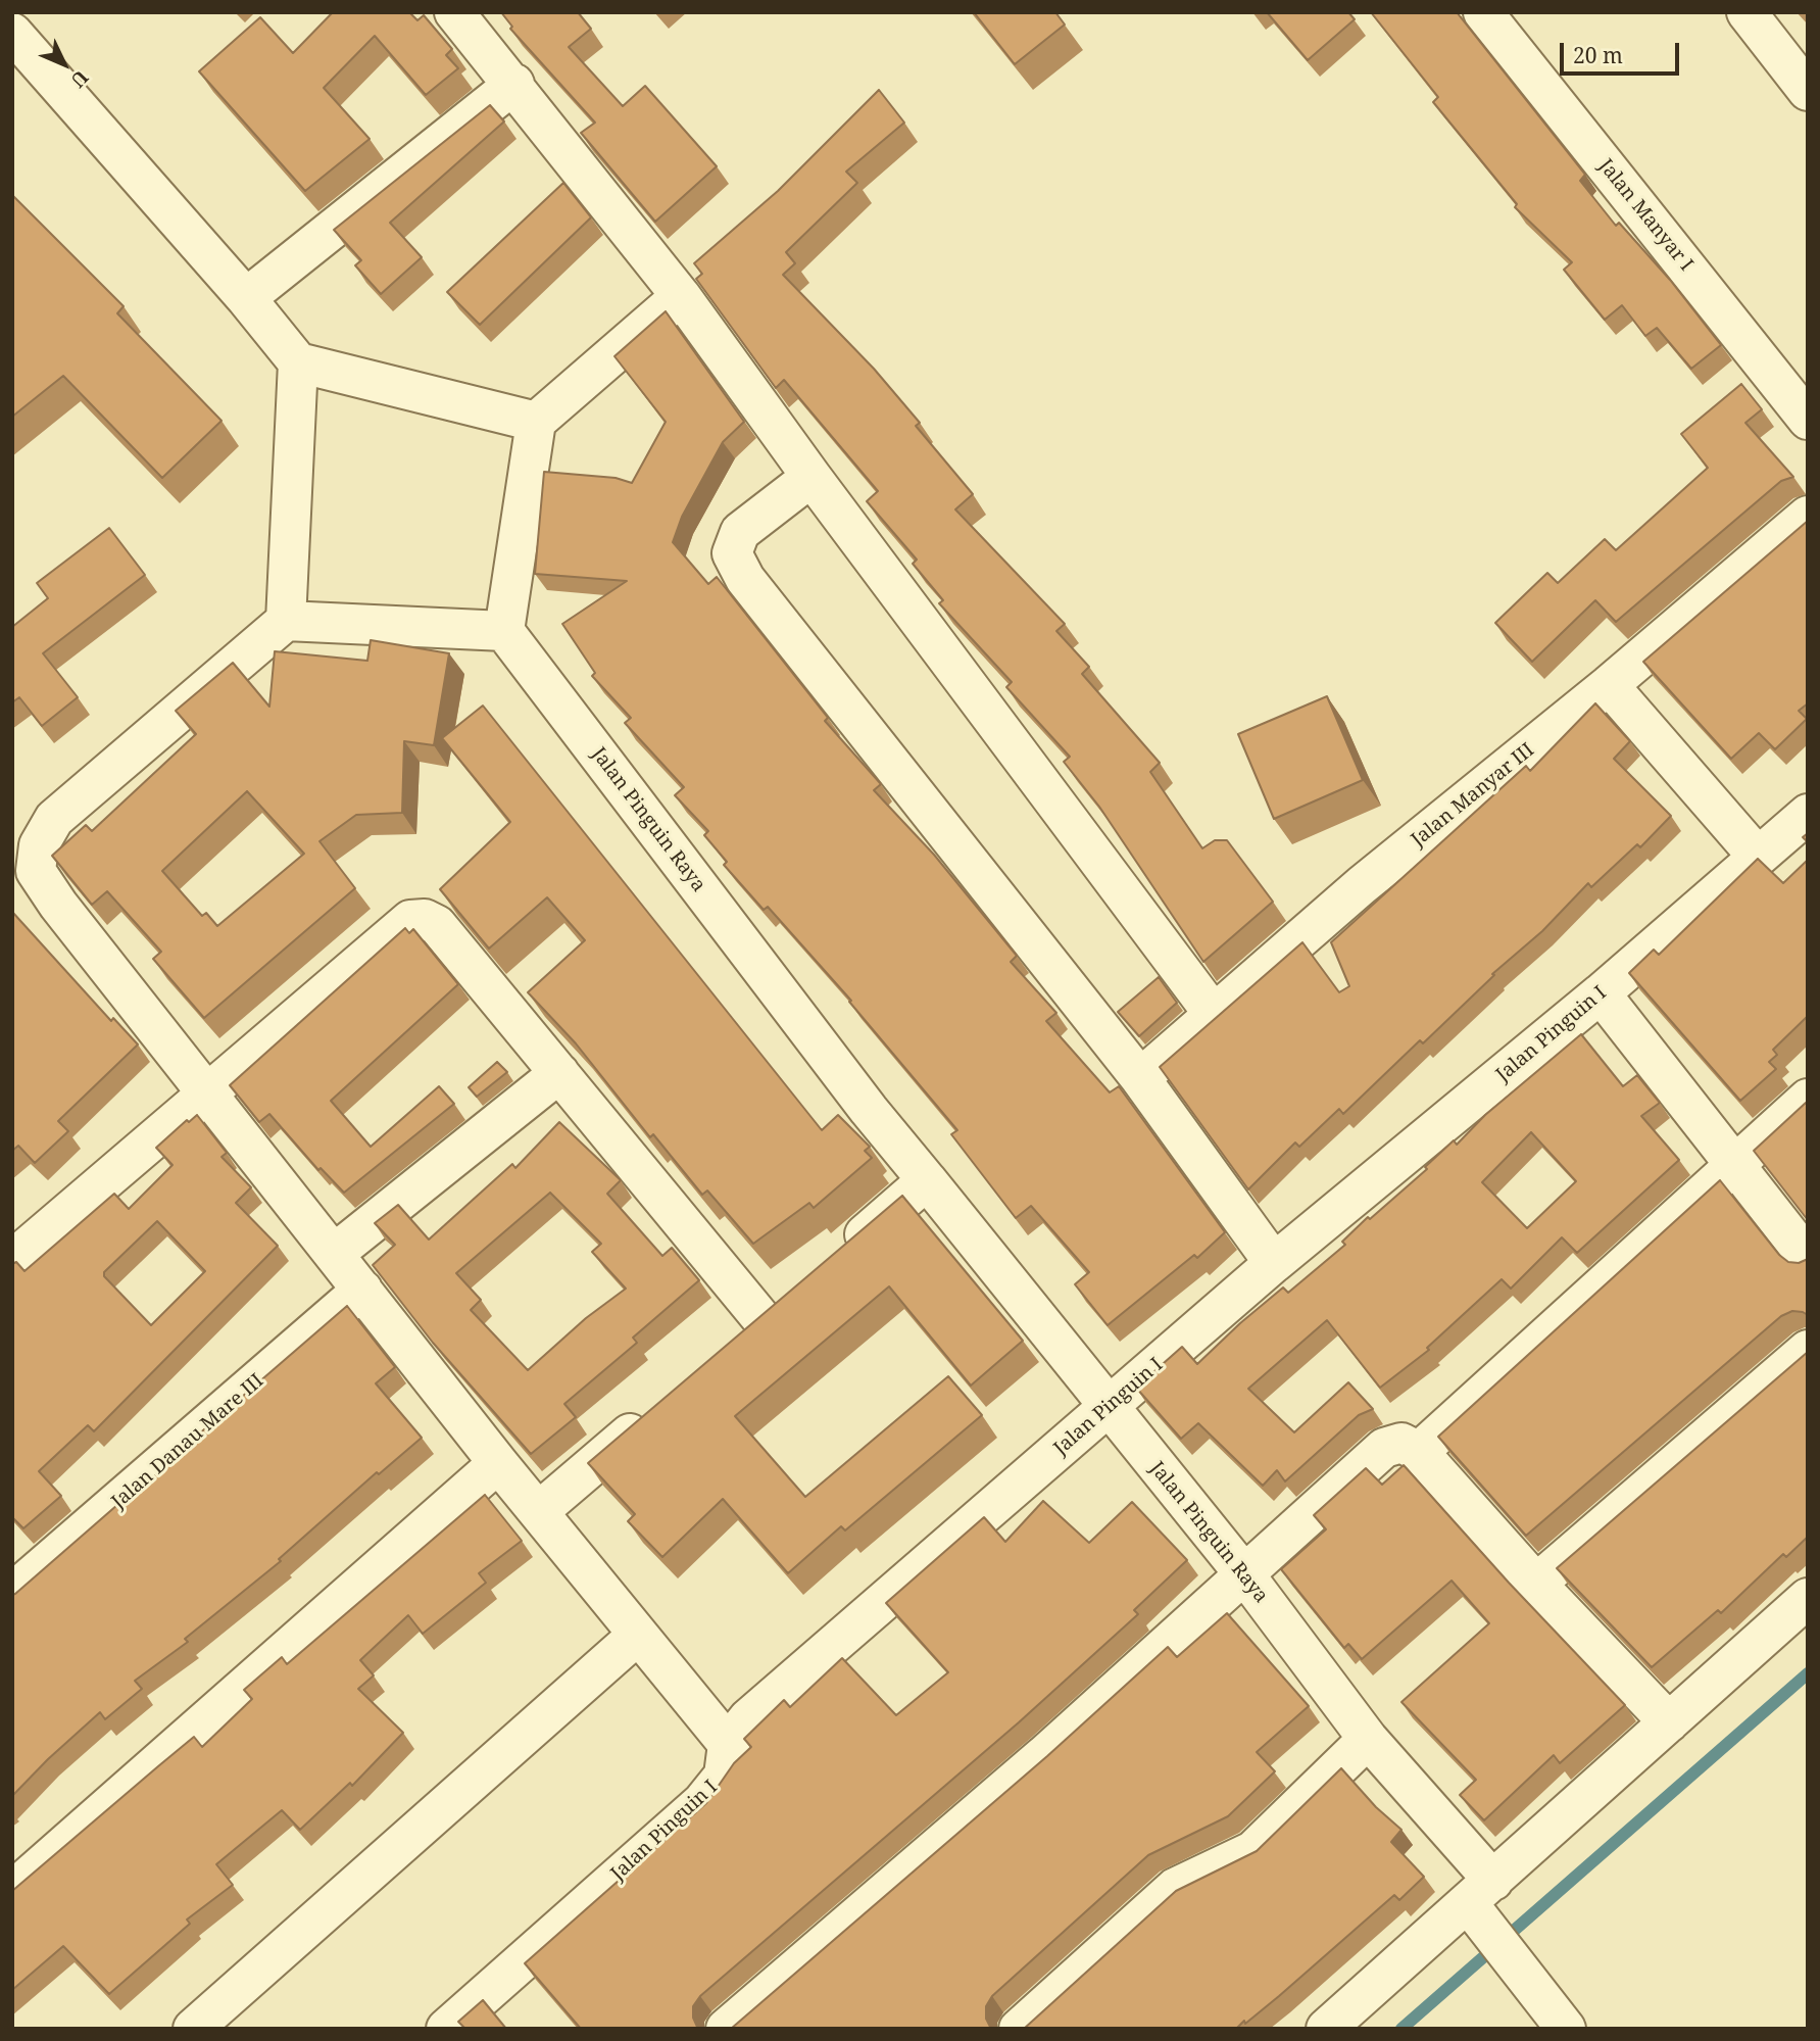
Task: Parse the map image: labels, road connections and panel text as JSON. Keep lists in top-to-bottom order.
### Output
{
  "streets": {
    "street": [
      "Jalan Manyar I",
      "Jalan Manyar III",
      "Jalan Pinguin Raya",
      "Jalan Pinguin I",
      "Jalan Danau Mare III"
    ]
  },
  "crossings": [
    ["Jalan Pinguin Raya", "Jalan Pinguin I"]
  ],
  "scale_bar": "20 m",
  "north": "bottom right"
}
